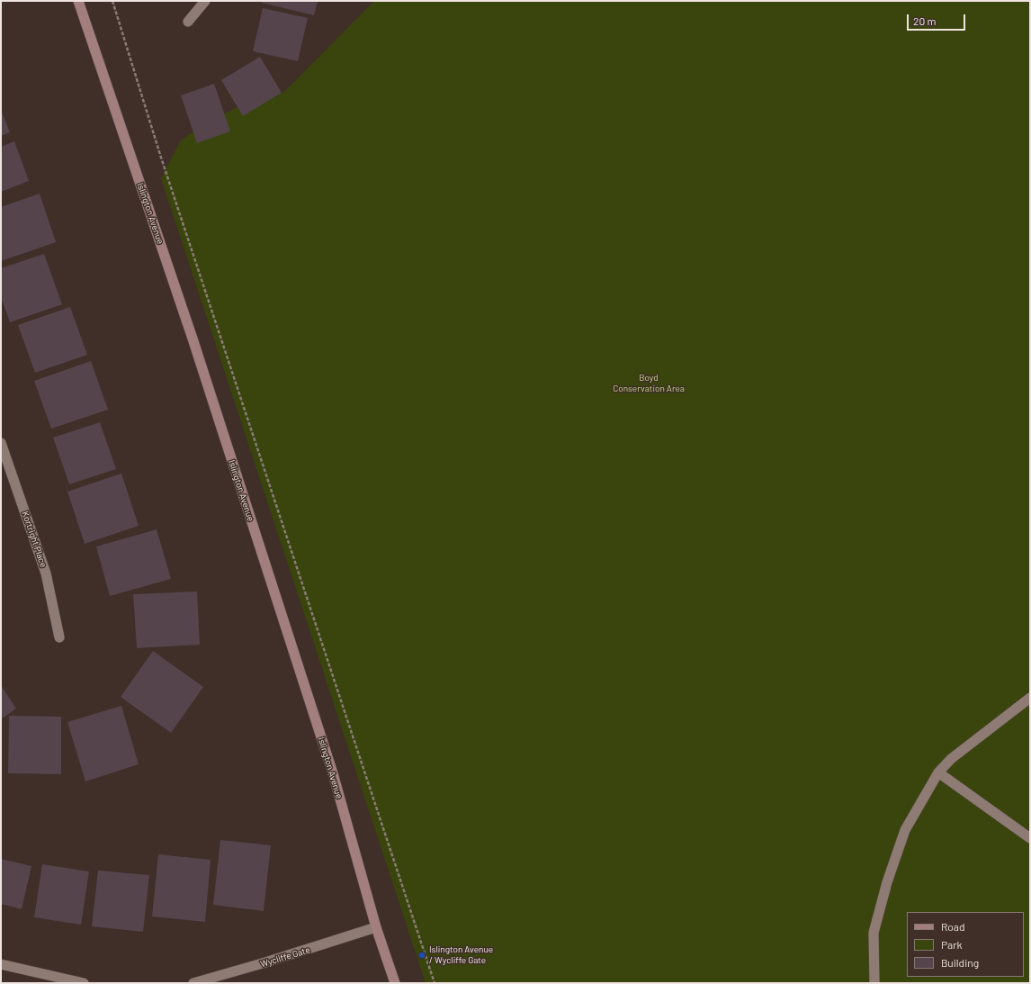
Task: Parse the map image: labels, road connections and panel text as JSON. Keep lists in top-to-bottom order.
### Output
{
  "streets": {
    "main road": ["Islington Avenue"],
    "street": ["Kortright Place", "Wycliffe Gate"]
  },
  "crossings": [
    ["Islington Avenue", "Wycliffe Gate"]
  ],
  "parks": ["Boyd Conservation Area"],
  "places": ["Islington Avenue / Wycliffe Gate"],
  "legend": ["Road", "Park", "Building"],
  "scale_bar": "20 m"
}
